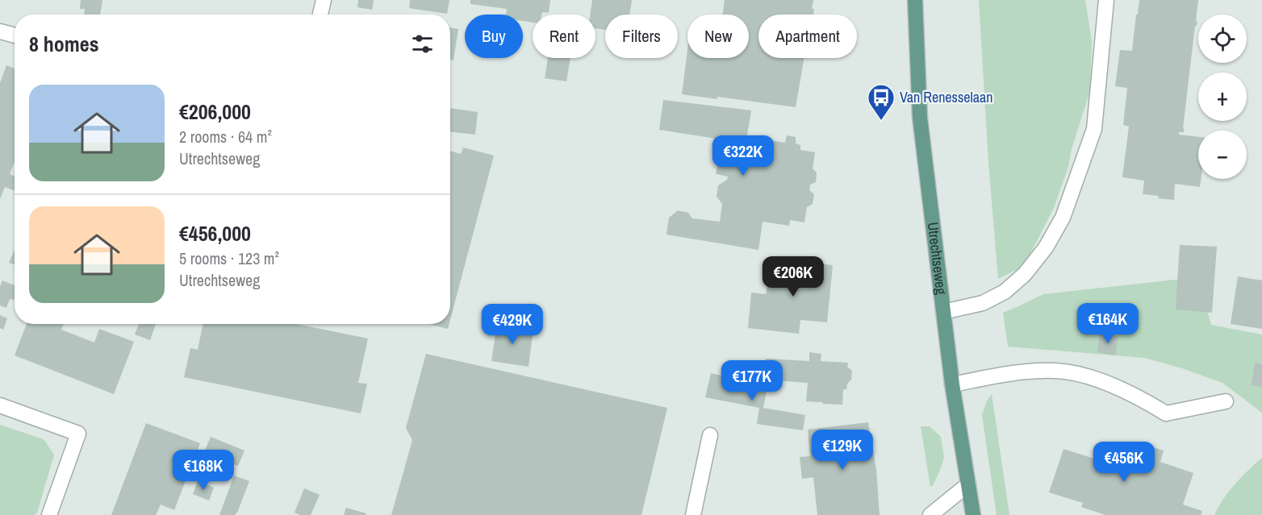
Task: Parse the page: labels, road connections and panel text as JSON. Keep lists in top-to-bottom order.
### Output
{
  "streets": {
    "main road": ["Utrechtseweg"]
  },
  "places": {
    "bus stop": ["Van Renesselaan"]
  },
  "page": {
    "map_buttons": ["+", "−"],
    "chip": [
      "Buy",
      "Rent",
      "Filters",
      "New",
      "Apartment"
    ],
    "heading": "8 homes",
    "list": [
      {
        "name": "€206,000",
        "note": "2 rooms · 64 m² · Utrechtseweg"
      },
      {
        "name": "€456,000",
        "note": "5 rooms · 123 m² · Utrechtseweg"
      }
    ],
    "price": [
      "€322K",
      "€206K",
      "€164K",
      "€429K",
      "€177K",
      "€129K",
      "€456K",
      "€168K"
    ]
  }
}
